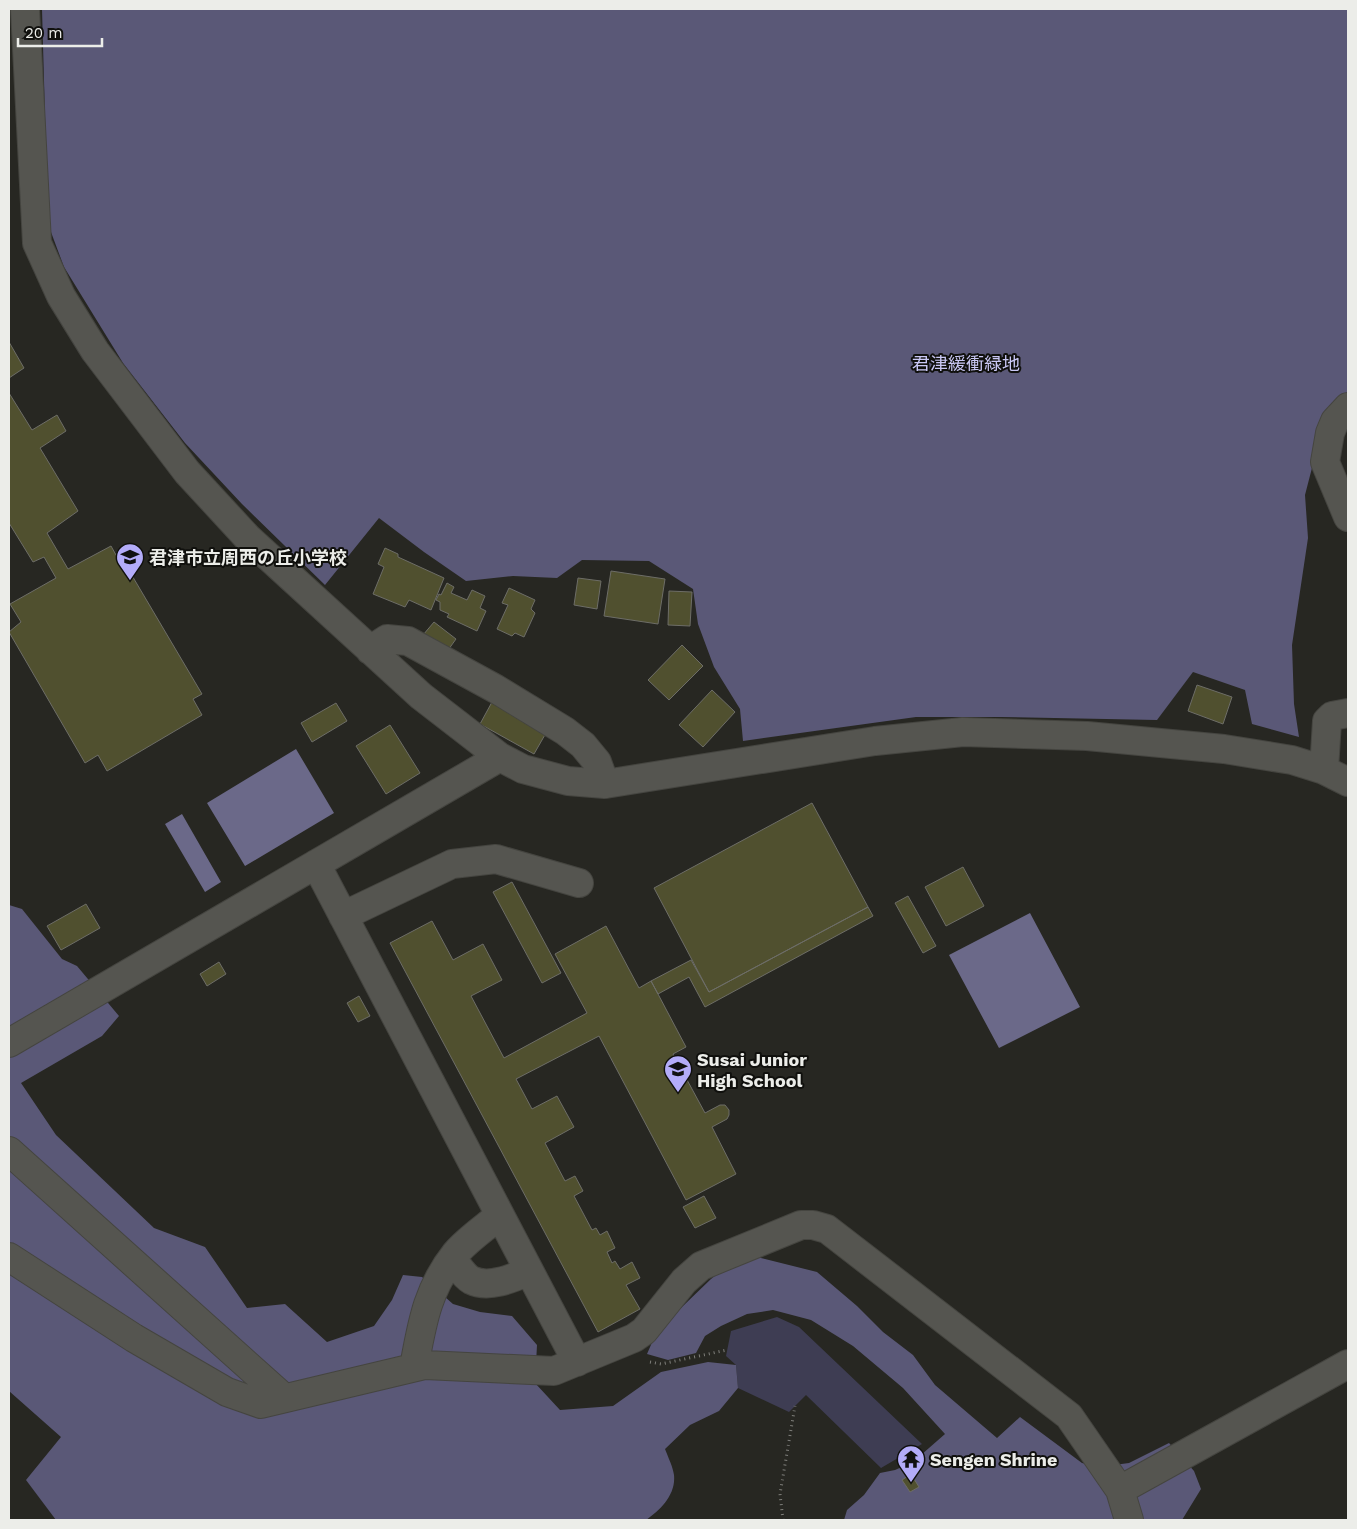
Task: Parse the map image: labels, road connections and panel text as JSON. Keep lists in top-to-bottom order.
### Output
{
  "parks": ["君津緩衝緑地"],
  "places": {
    "school or university": ["君津市立周西の丘小学校", "Susai Junior High School"],
    "temple": ["Sengen Shrine"]
  },
  "scale_bar": "20 m"
}
